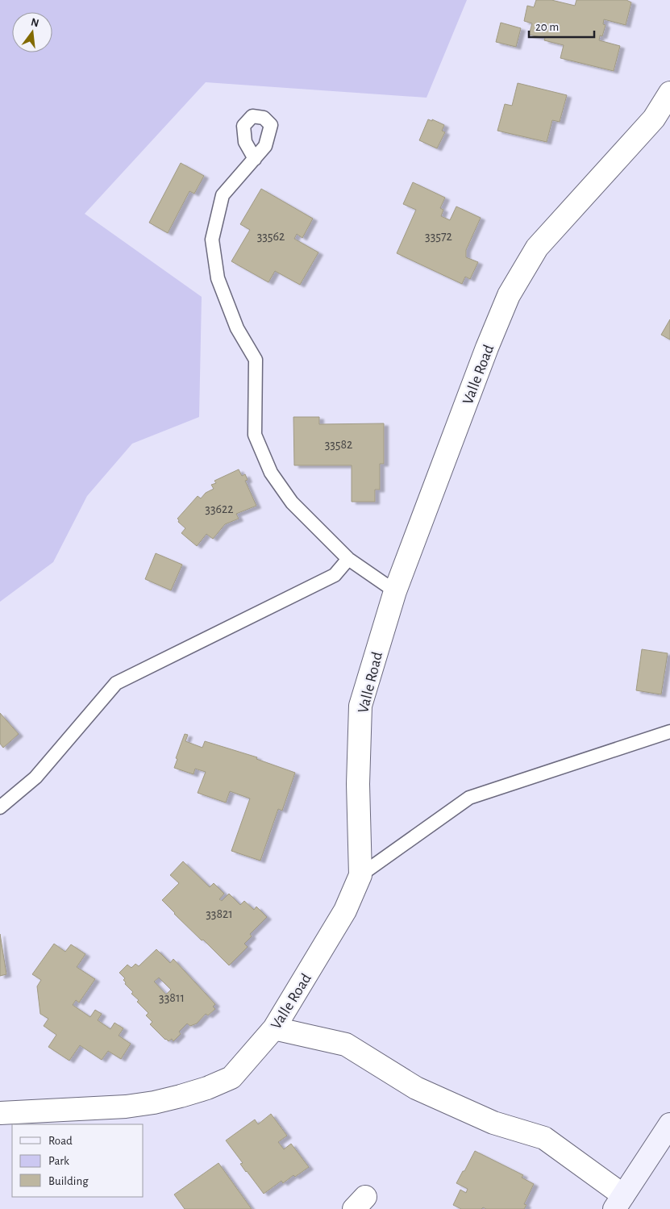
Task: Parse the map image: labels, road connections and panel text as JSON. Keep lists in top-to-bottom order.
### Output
{
  "streets": {
    "street": ["Valle Road"]
  },
  "house_numbers": [
    "33562",
    "33572",
    "33582",
    "33622",
    "33821",
    "33811"
  ],
  "legend": ["Road", "Park", "Building"],
  "scale_bar": "20 m",
  "north": "top"
}
